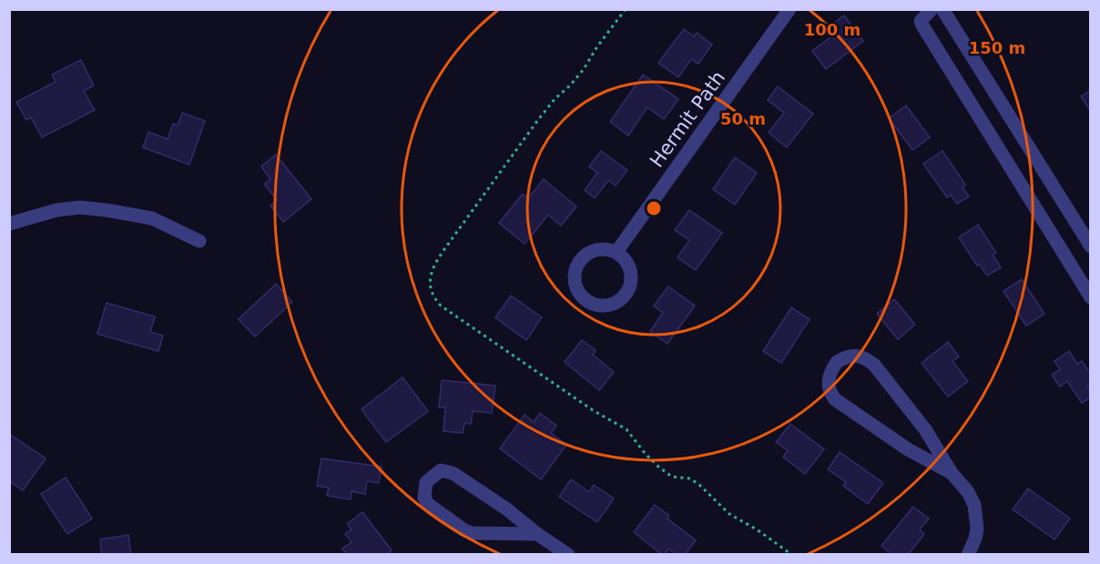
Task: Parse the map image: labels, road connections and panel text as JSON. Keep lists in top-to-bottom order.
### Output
{
  "streets": {
    "street": ["Hermit Path"]
  },
  "rings": ["100 m", "150 m", "50 m"]
}
